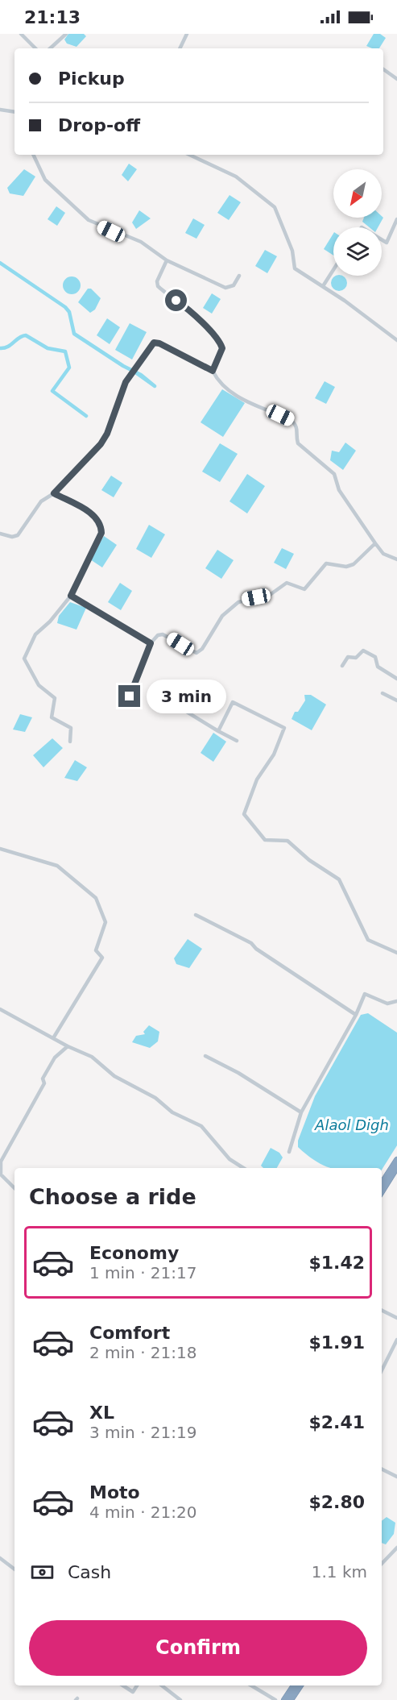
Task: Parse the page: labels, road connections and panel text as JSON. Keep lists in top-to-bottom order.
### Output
{
  "water": ["Alaol Digh"],
  "north": "bottom left",
  "page": {
    "status": "21:13",
    "banner": ["Pickup", "Drop-off"],
    "bubble": "3 min",
    "heading": "Choose a ride",
    "list": [
      {
        "name": "Economy",
        "note": "1 min · 21:17",
        "value": "$1.42"
      },
      {
        "name": "Comfort",
        "note": "2 min · 21:18",
        "value": "$1.91"
      },
      {
        "name": "XL",
        "note": "3 min · 21:19",
        "value": "$2.41"
      },
      {
        "name": "Moto",
        "note": "4 min · 21:20",
        "value": "$2.80"
      }
    ],
    "pay": ["Cash", "1.1 km"],
    "buttons": "Confirm"
  }
}
